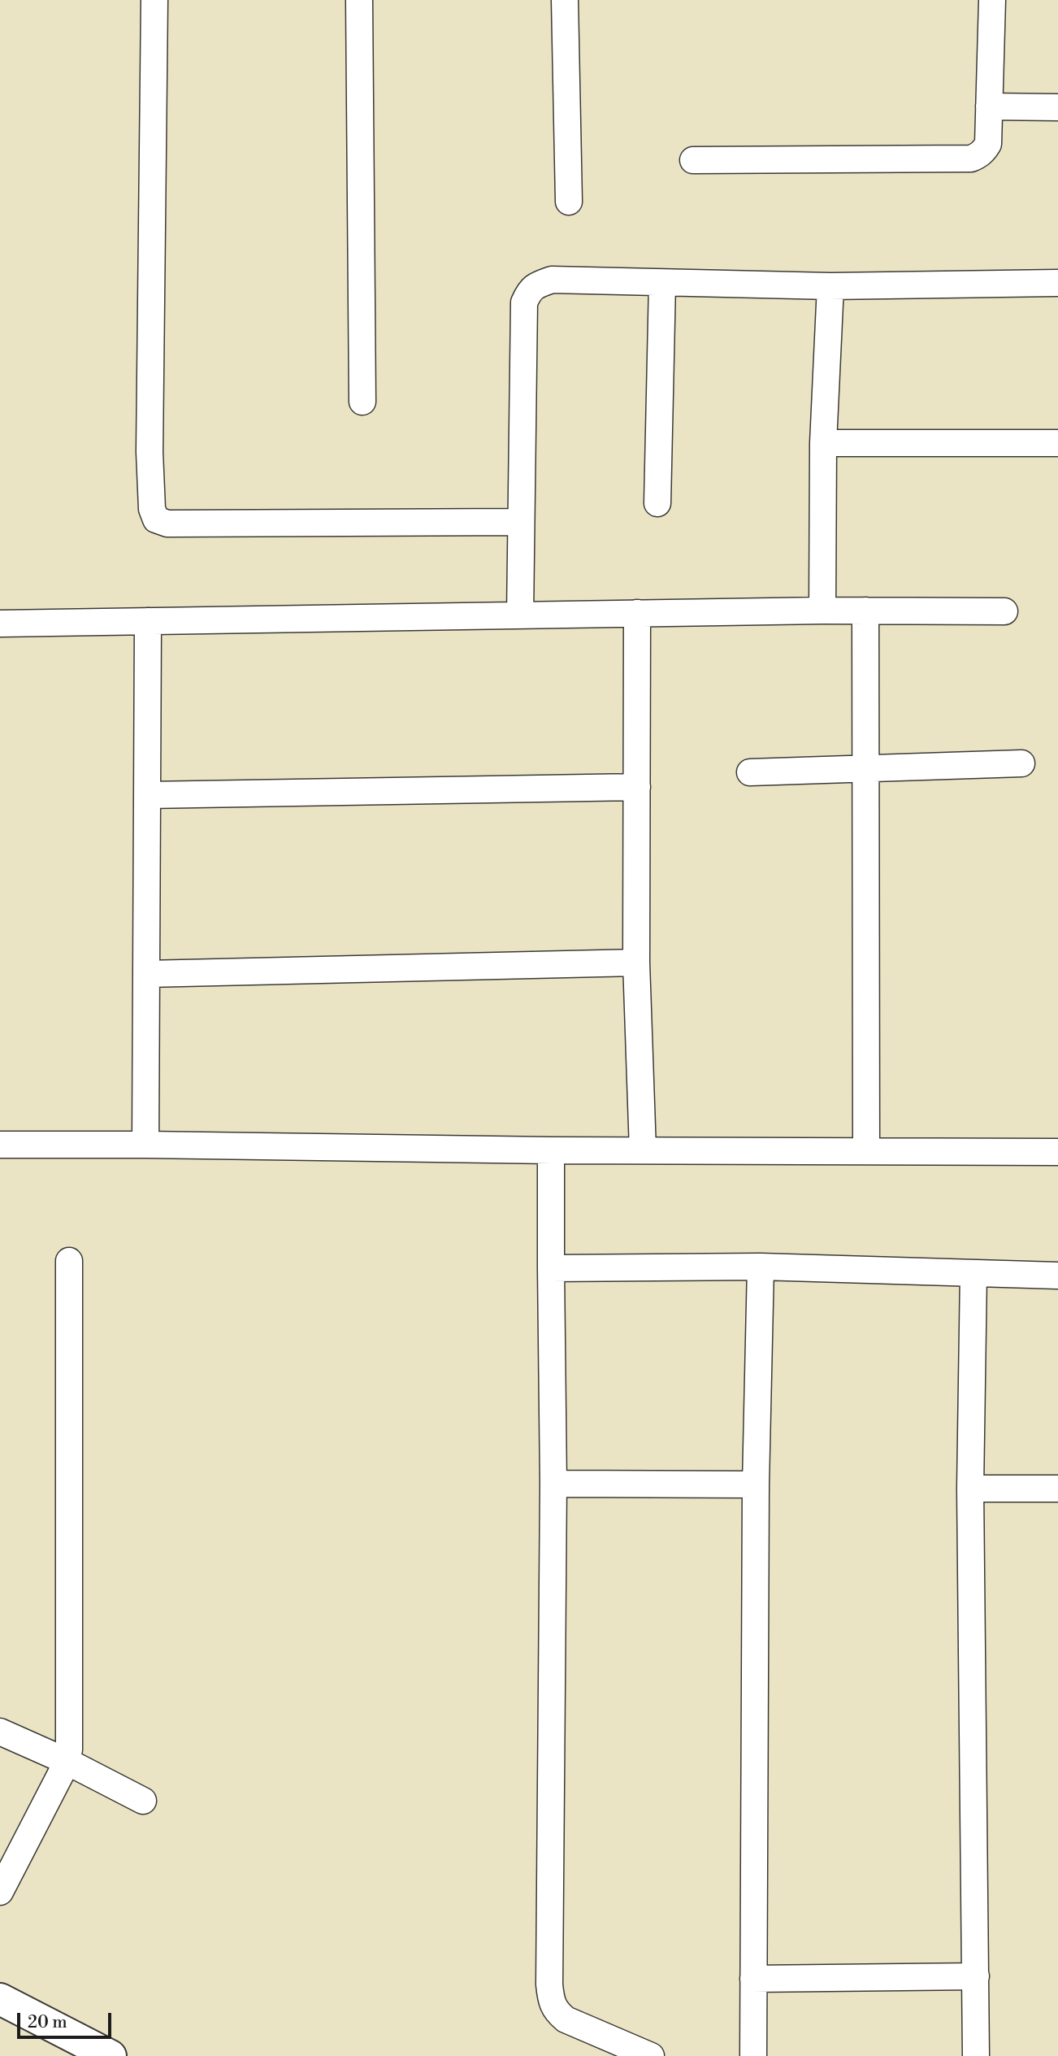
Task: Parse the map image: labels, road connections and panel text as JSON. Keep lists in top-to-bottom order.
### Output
{
  "scale_bar": "20 m"
}
